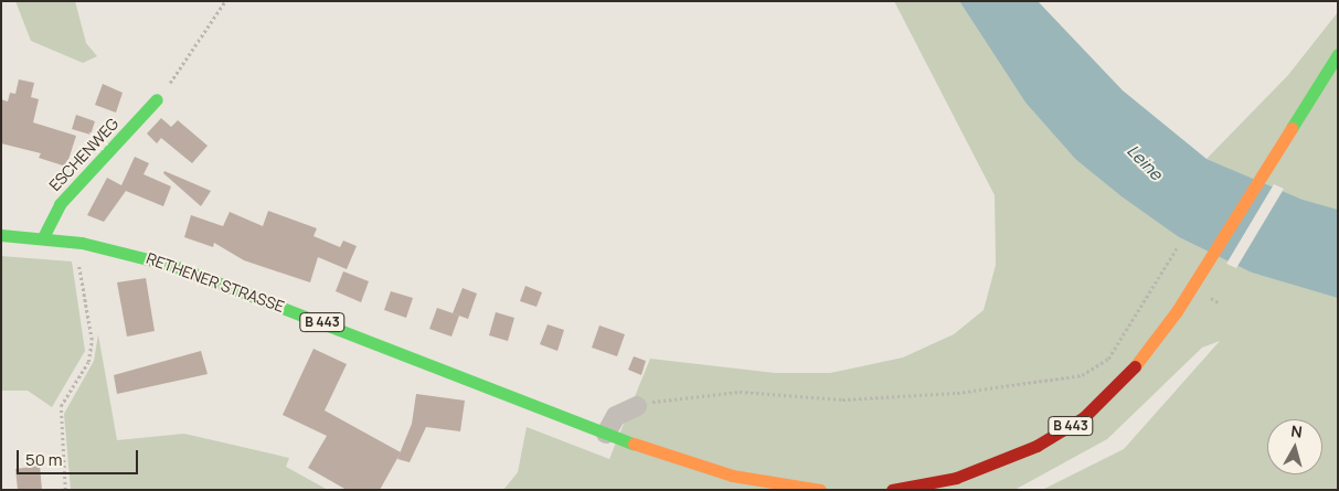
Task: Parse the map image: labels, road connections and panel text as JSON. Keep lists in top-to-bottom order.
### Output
{
  "streets": {
    "main road": ["ESCHENWEG", "RETHENER STRASSE", "B 443"]
  },
  "crossings": [
    ["ESCHENWEG", "RETHENER STRASSE"]
  ],
  "water": ["Leine"],
  "scale_bar": "50 m",
  "north": "top"
}
